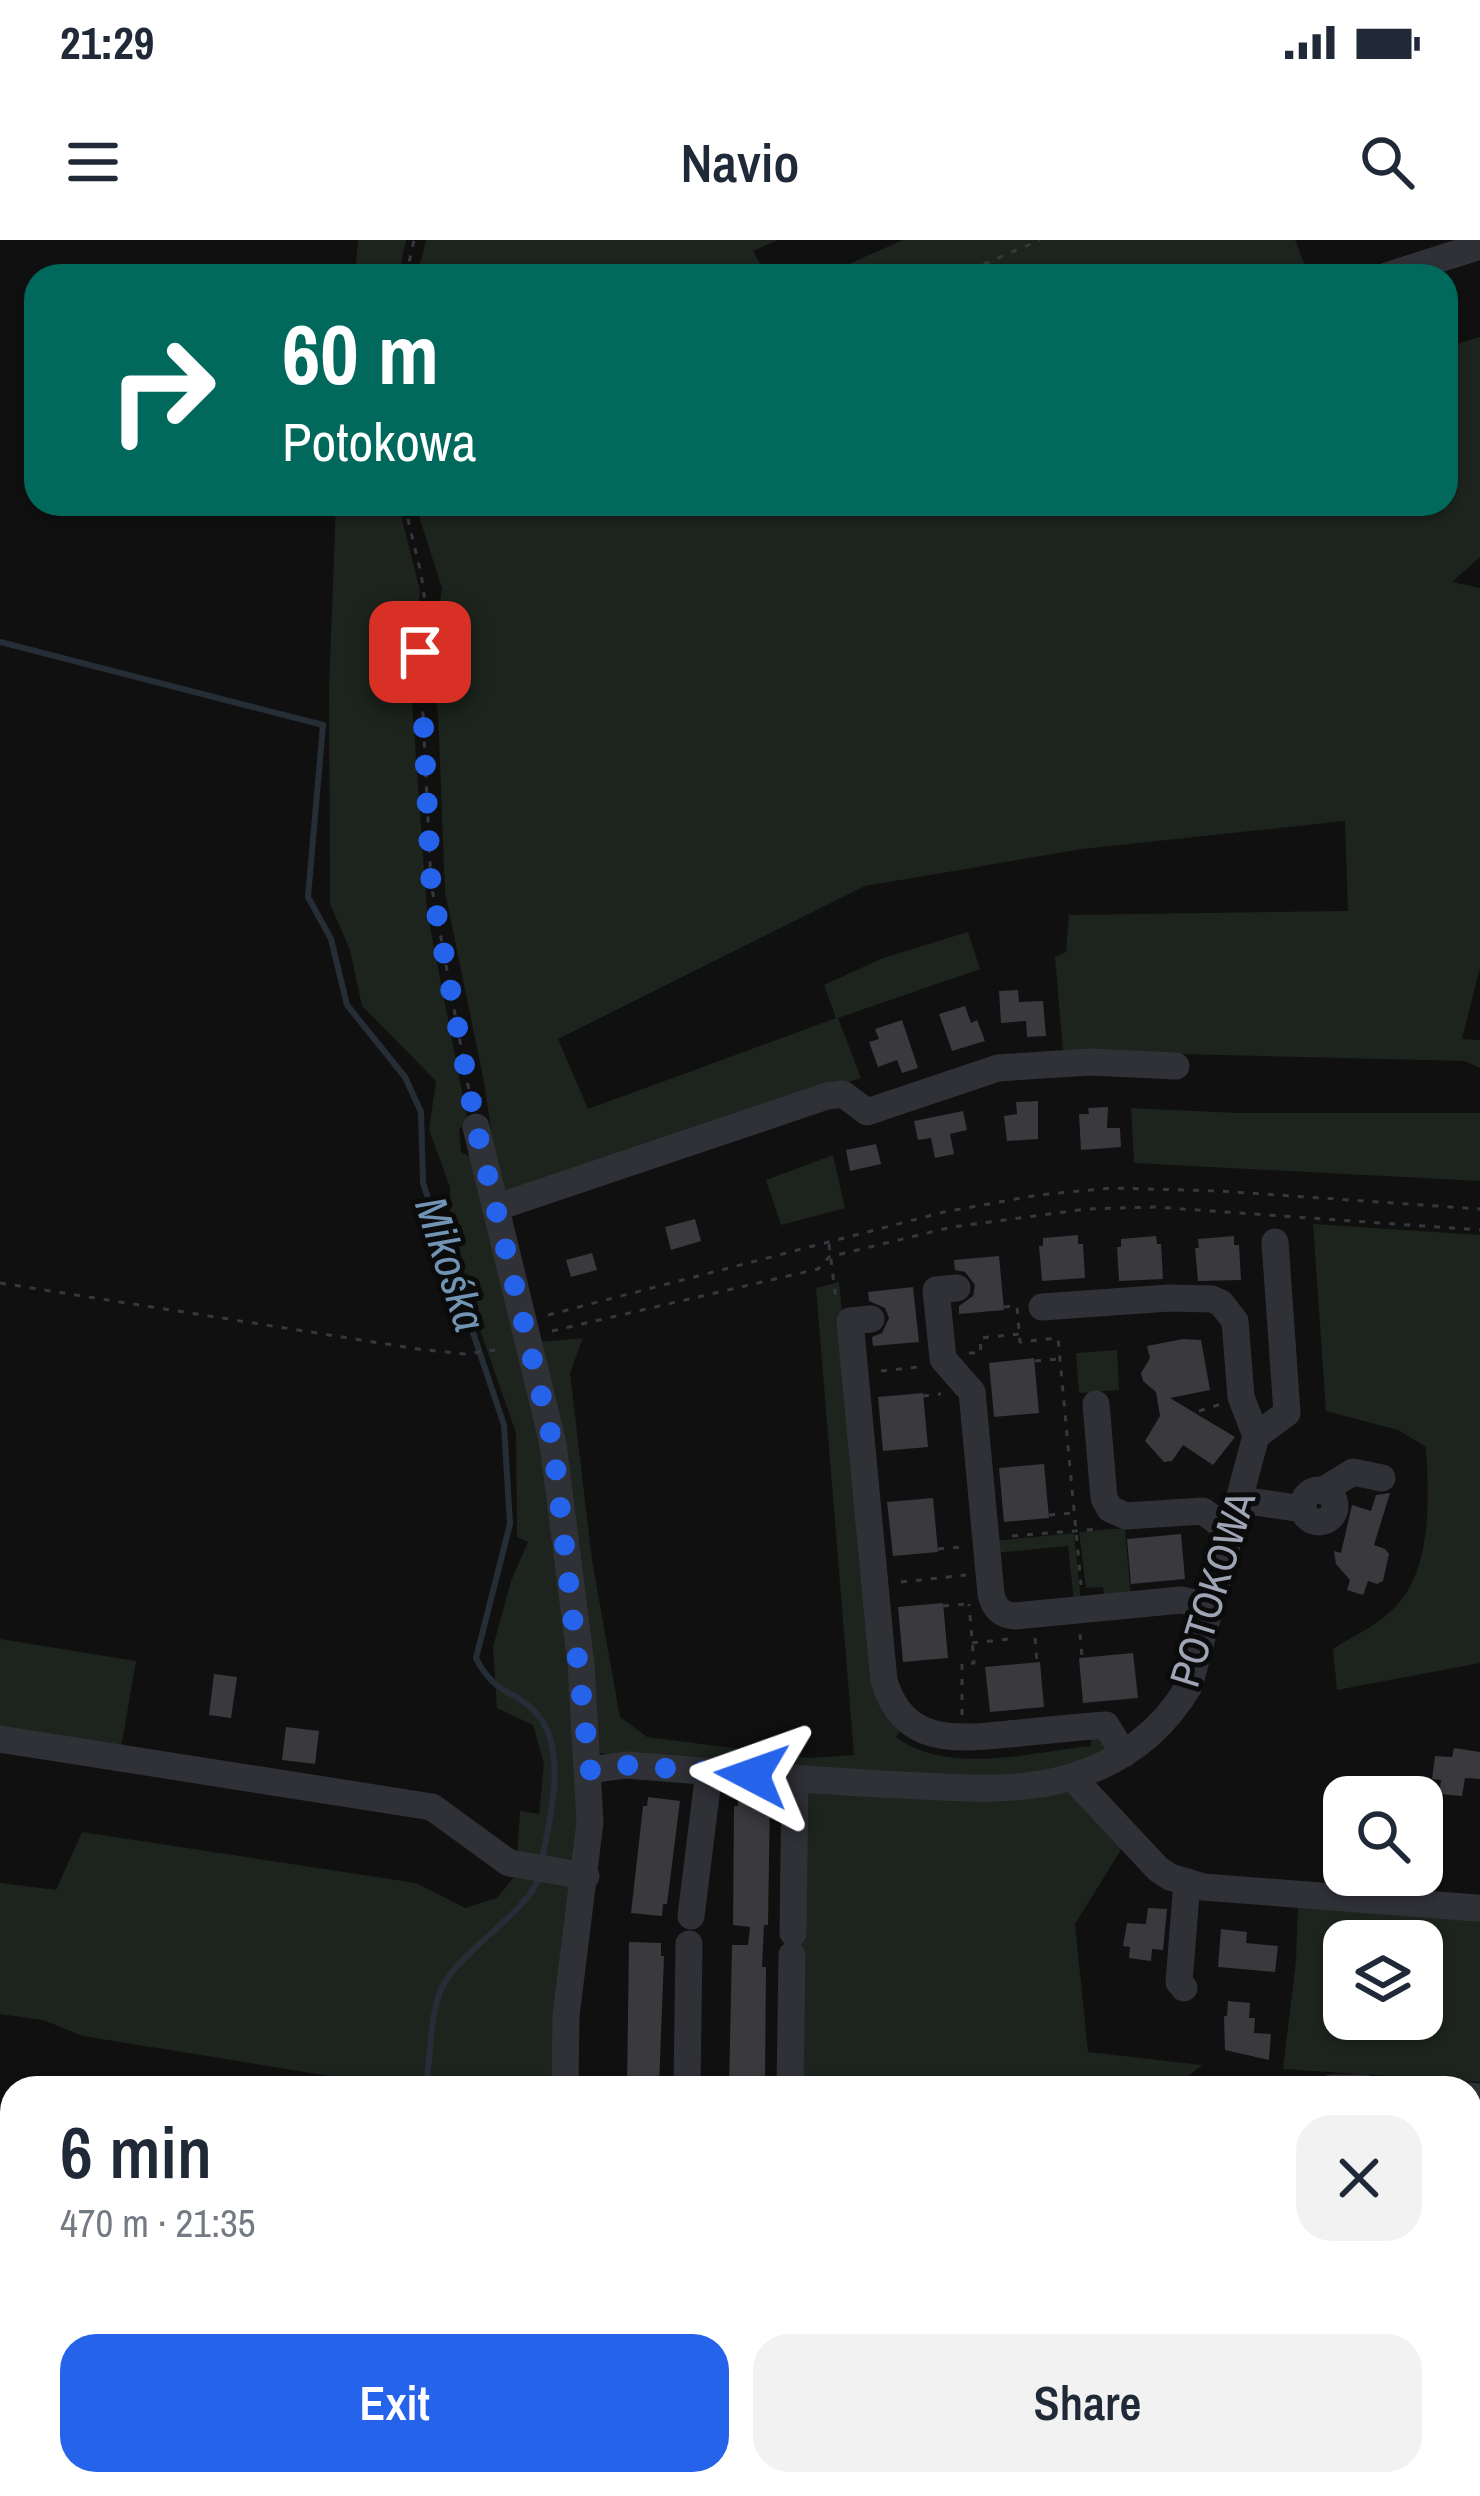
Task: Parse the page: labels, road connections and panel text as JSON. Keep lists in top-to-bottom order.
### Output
{
  "streets": {
    "street": ["POTOKOWA"]
  },
  "water": ["Mikośka"],
  "page": {
    "status": "21:29",
    "header": "Navio",
    "turn": ["60 m", "Potokowa"],
    "heading": ["6 min", "470 m · 21:35"],
    "buttons": ["Exit", "Share"]
  }
}
